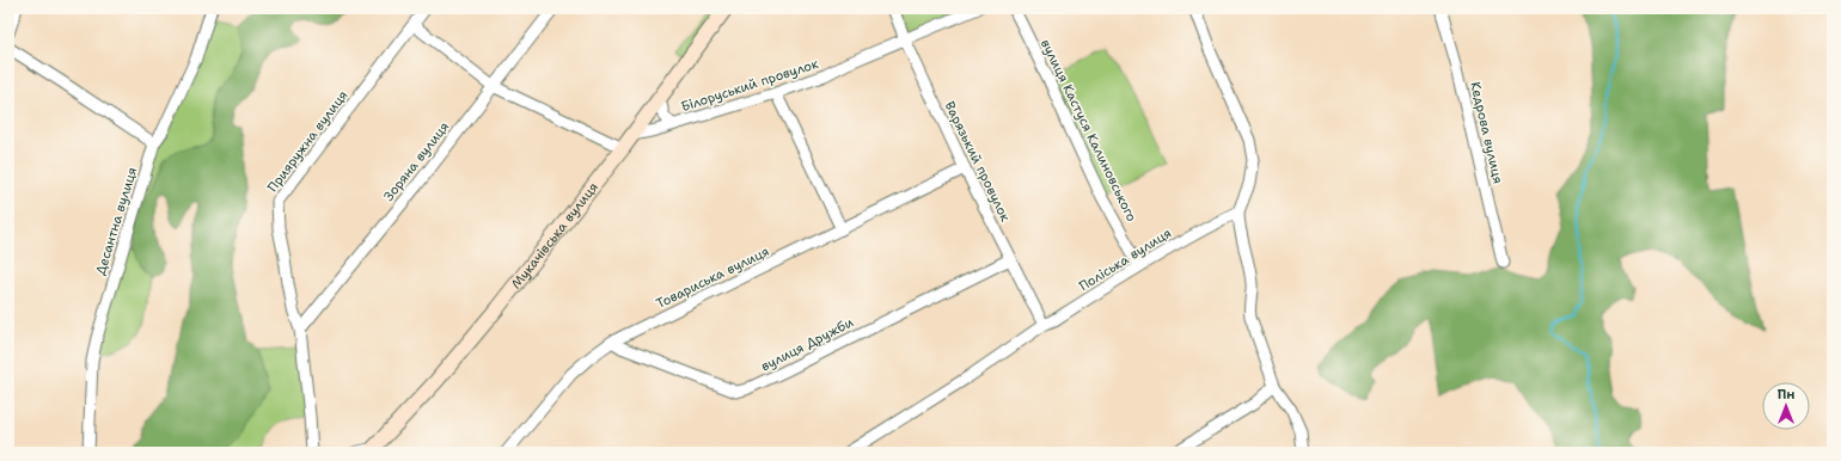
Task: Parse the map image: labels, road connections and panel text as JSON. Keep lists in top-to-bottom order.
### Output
{
  "streets": {
    "street": [
      "Білоруський провулок",
      "вулиця Кастуся Калиновського",
      "Кедрова вулиця",
      "Прияружна вулиця",
      "Зоряна вулиця",
      "Варязький провулок",
      "Десантна вулиця",
      "Мукачівська вулиця",
      "Поліська вулиця",
      "Товариська вулиця",
      "вулиця Дружби"
    ]
  },
  "crossings": [
    ["Білоруський провулок", "Варязький провулок"],
    ["Білоруський провулок", "Мукачівська вулиця"],
    ["вулиця Кастуся Калиновського", "Поліська вулиця"],
    ["Прияружна вулиця", "Зоряна вулиця"],
    ["Варязький провулок", "Поліська вулиця"],
    ["Варязький провулок", "Товариська вулиця"],
    ["Варязький провулок", "вулиця Дружби"],
    ["Товариська вулиця", "вулиця Дружби"]
  ],
  "north": "top"
}
